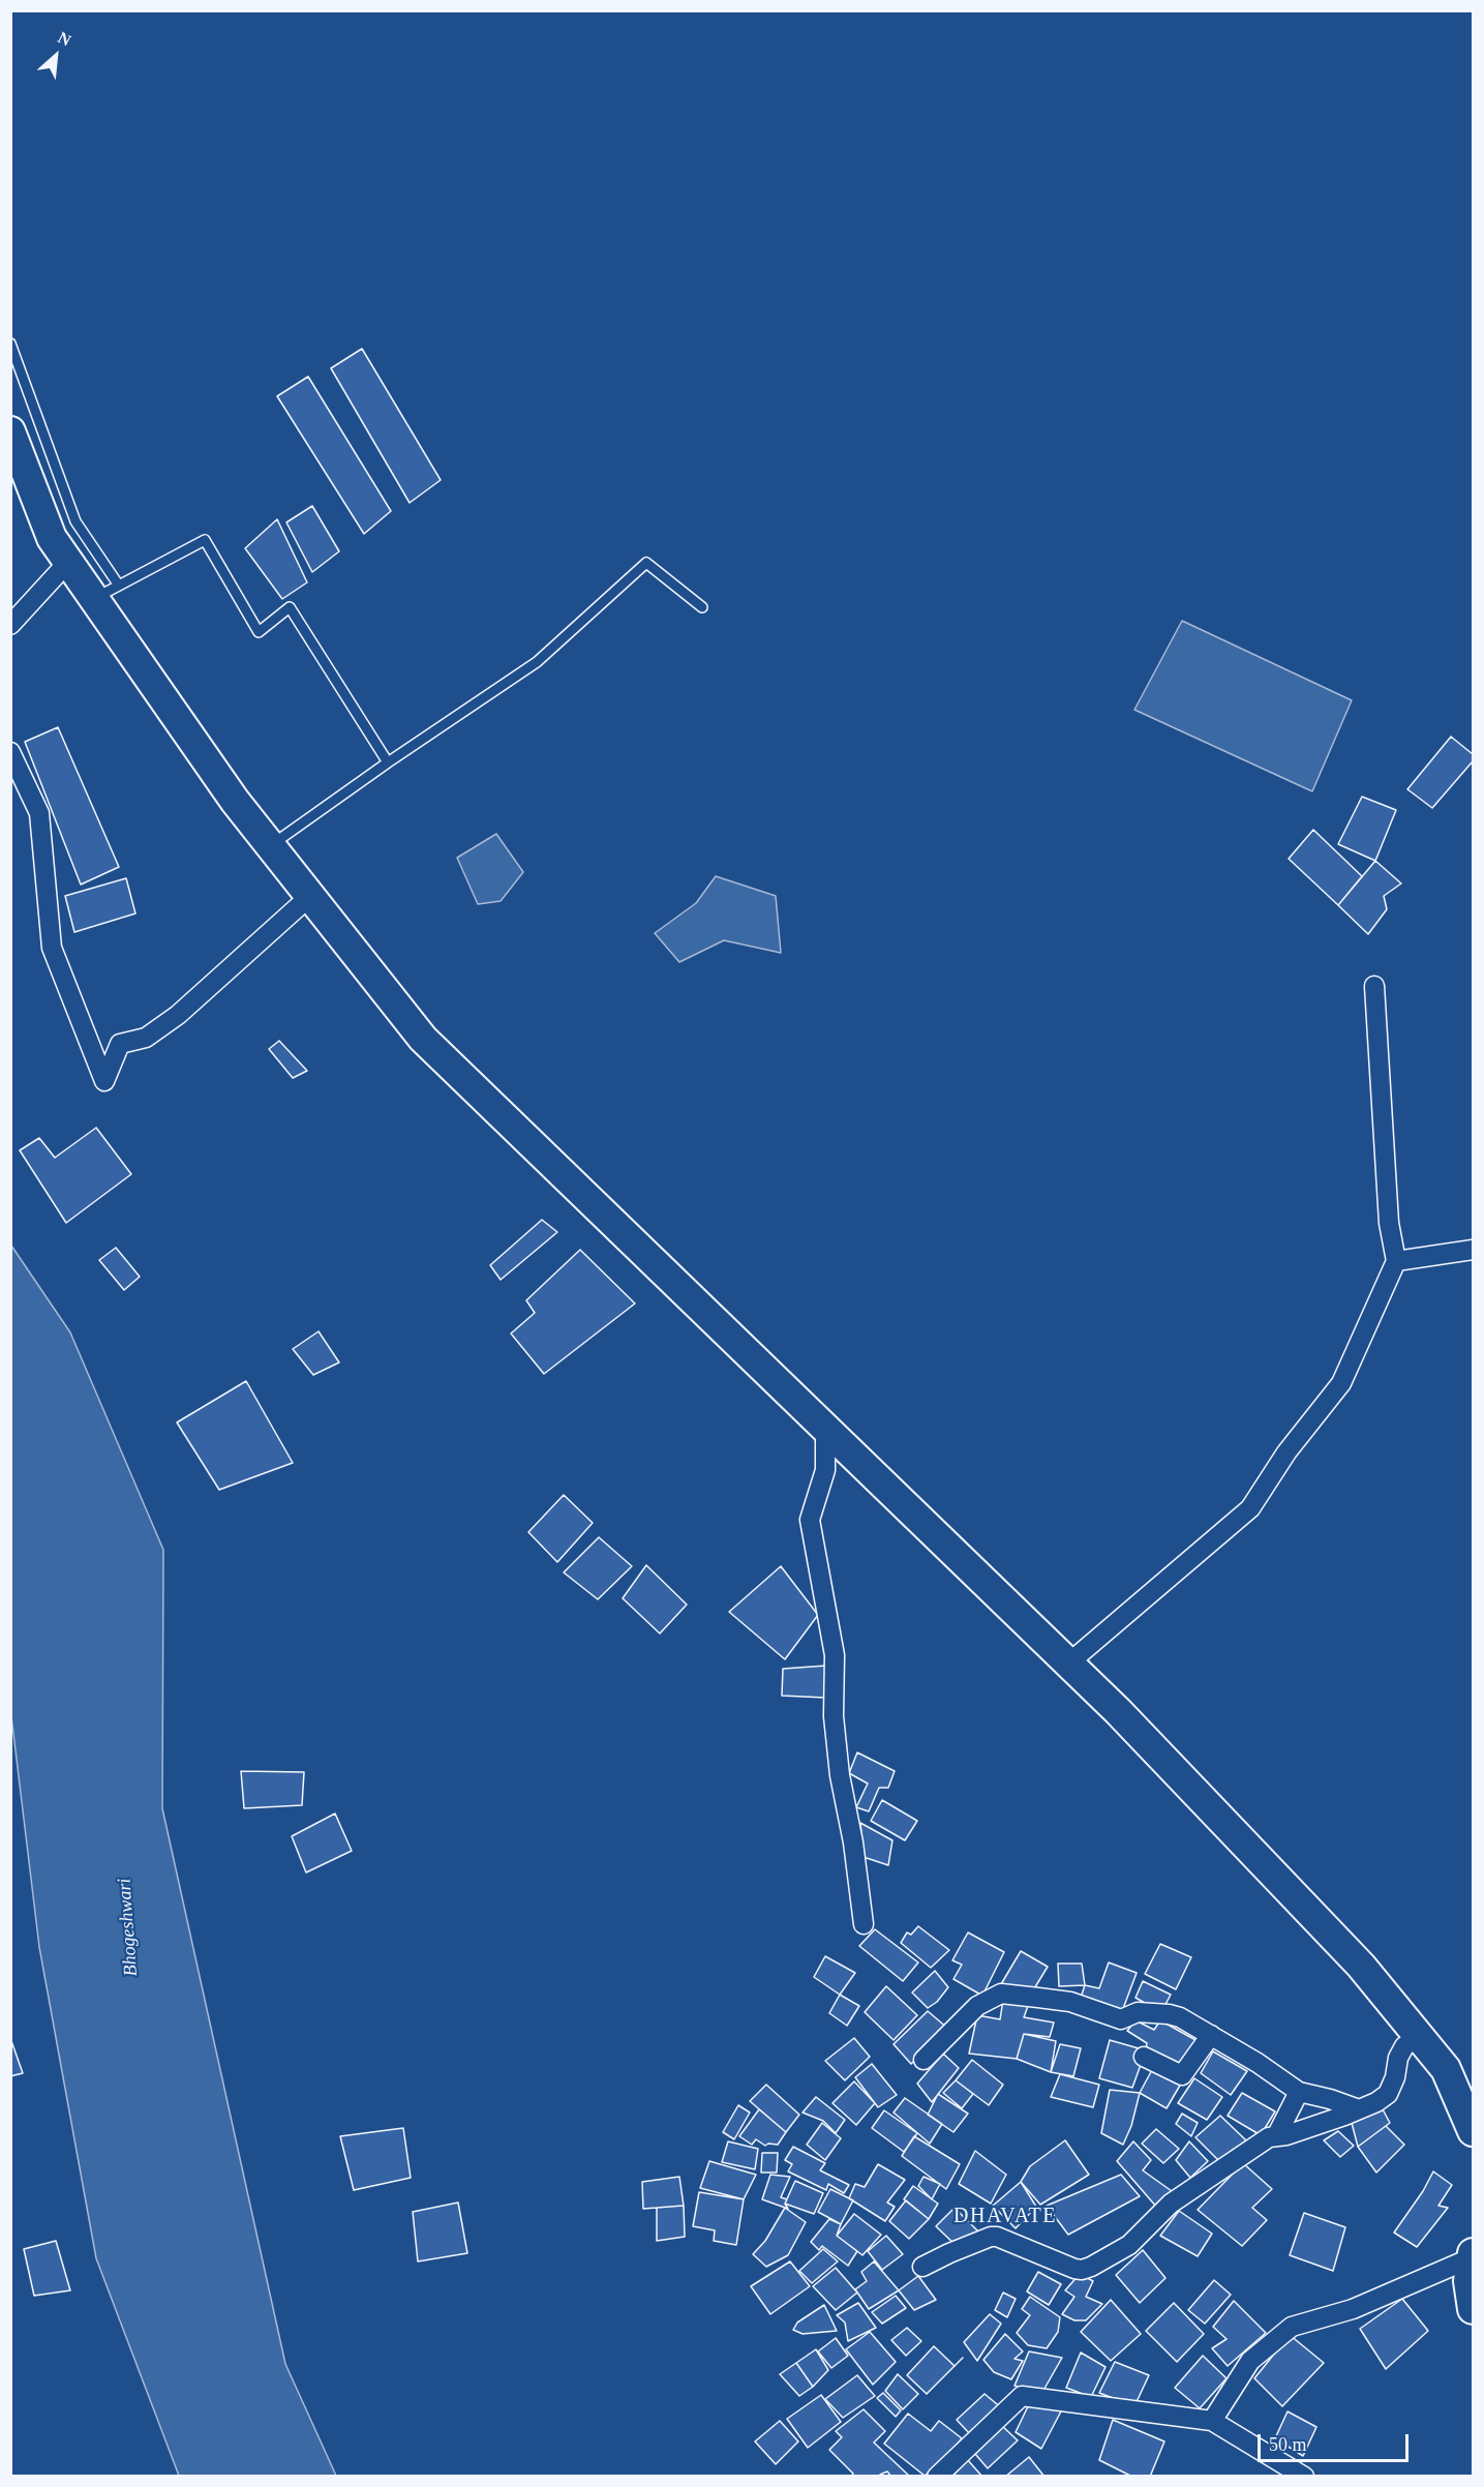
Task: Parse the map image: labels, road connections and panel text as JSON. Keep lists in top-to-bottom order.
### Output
{
  "districts": ["DHAVATE"],
  "water": ["Bhogeshwari"],
  "scale_bar": "50 m",
  "north": "top right"
}
